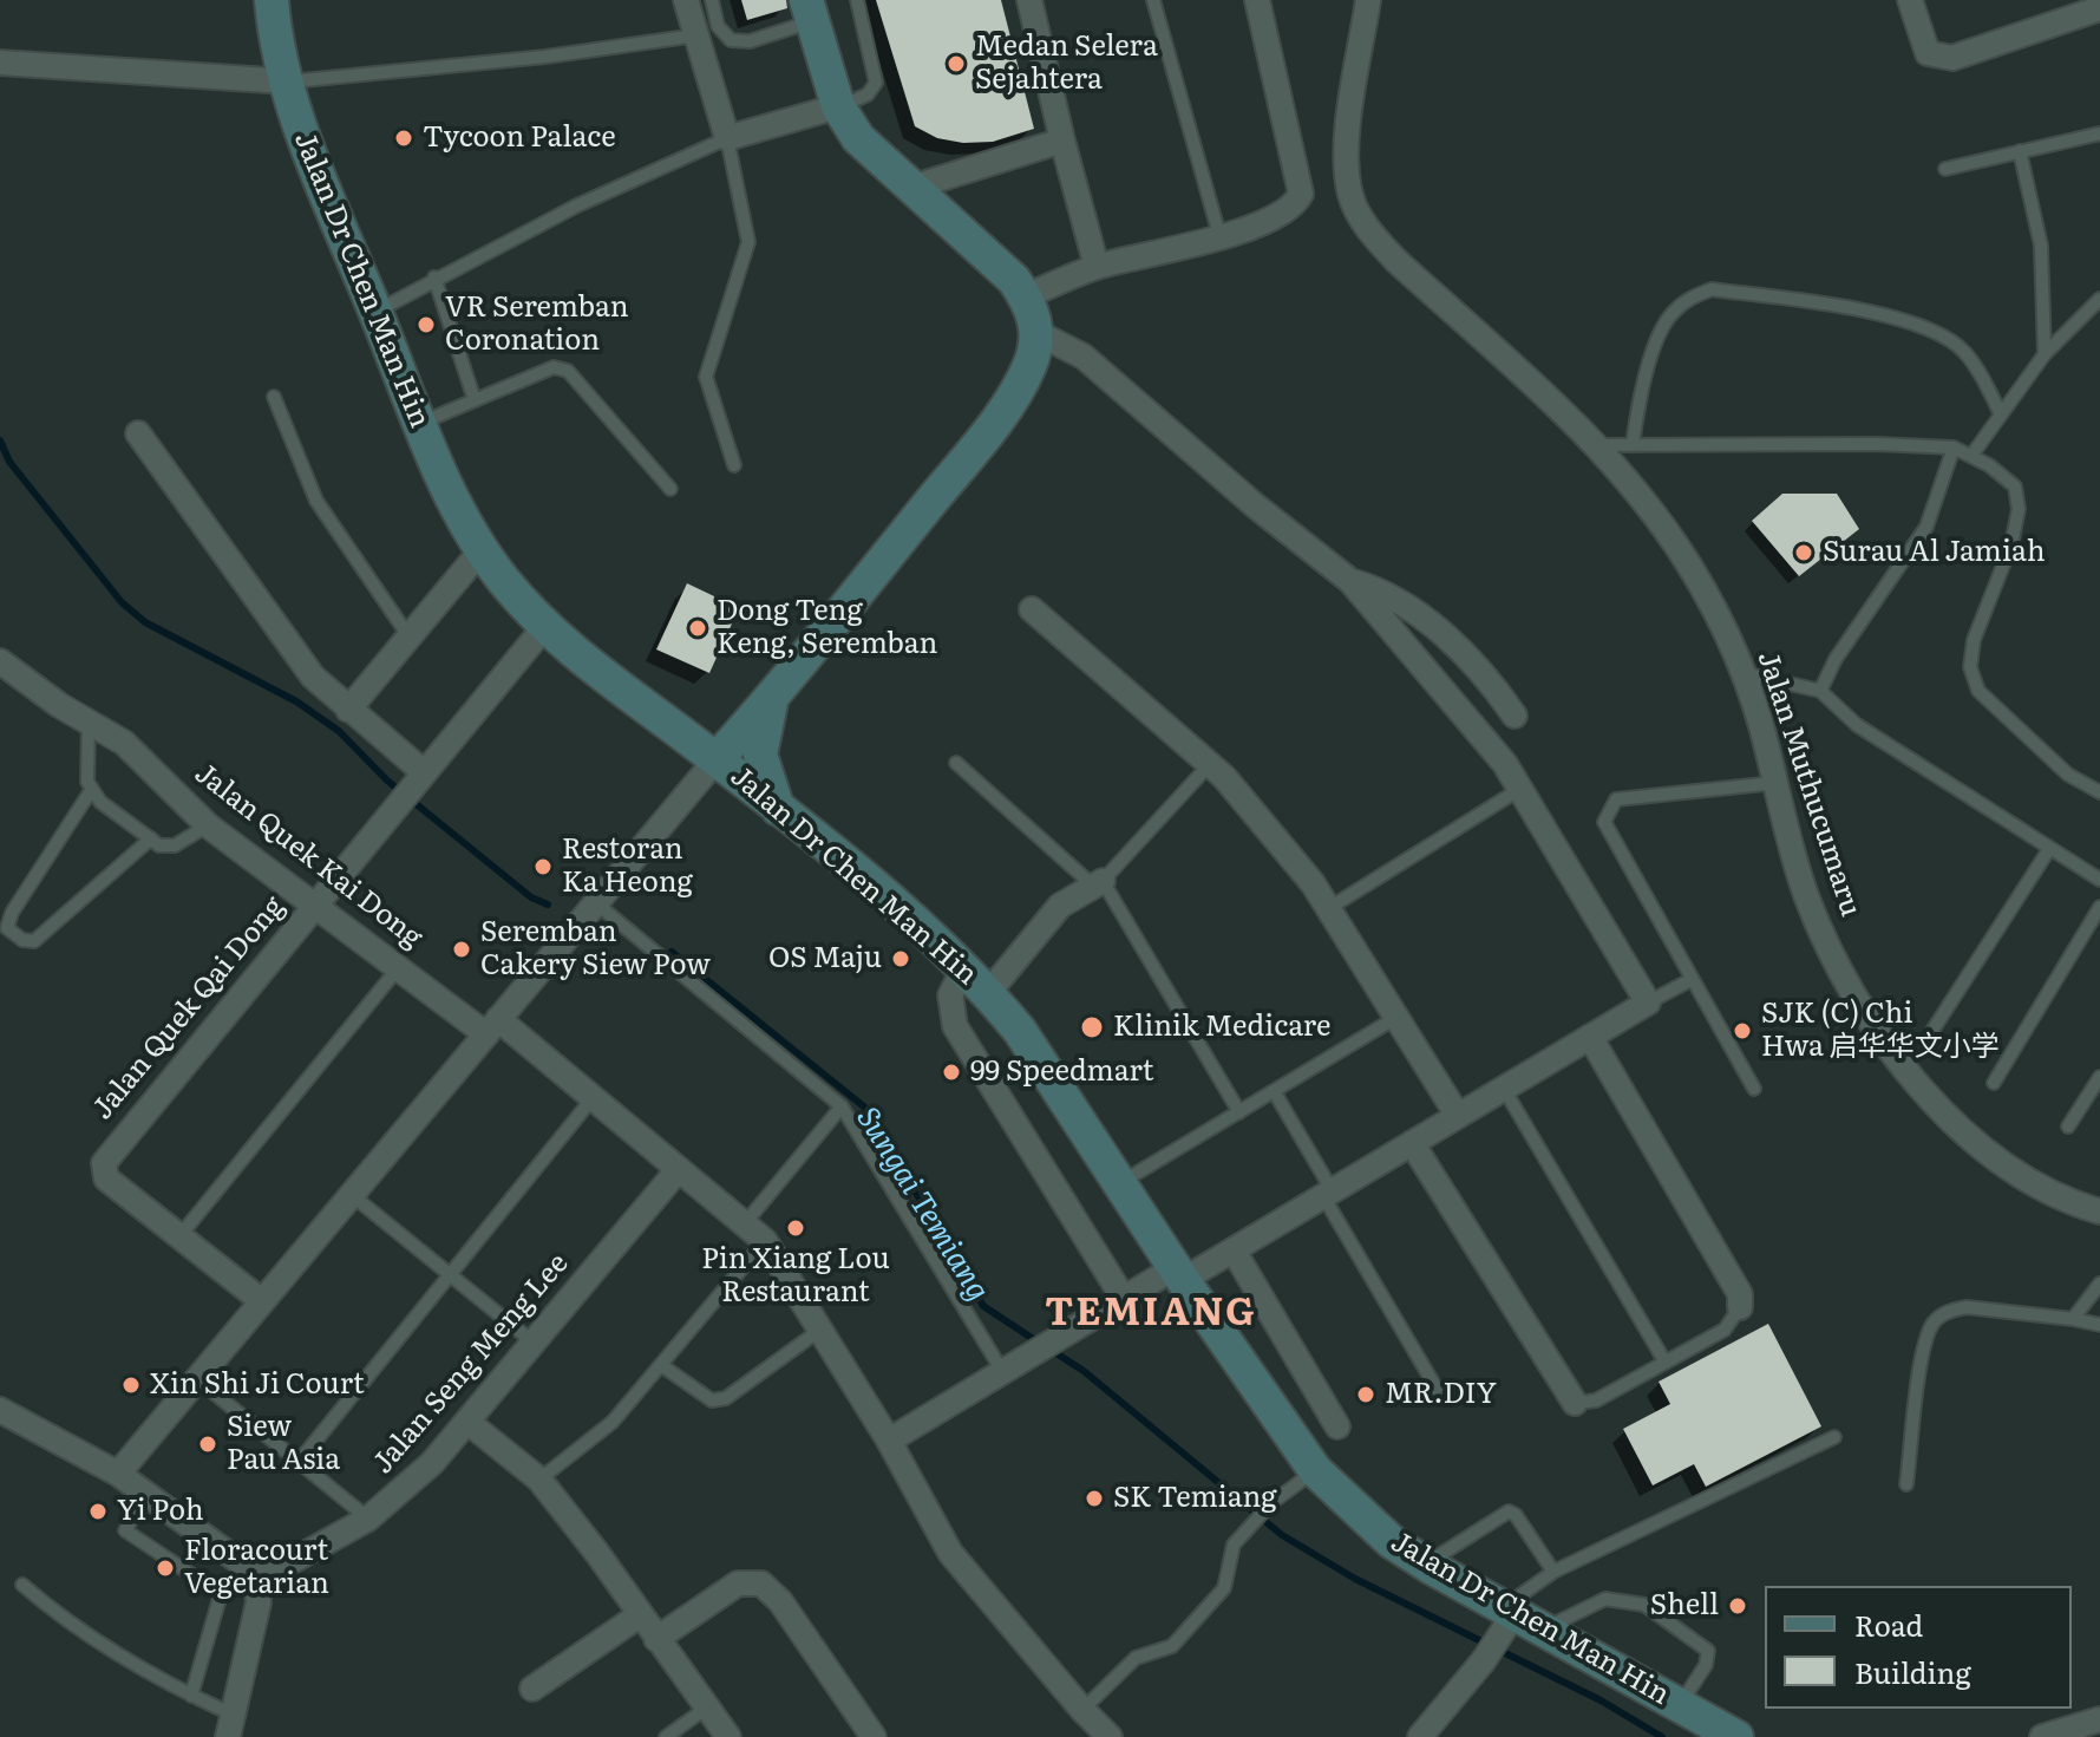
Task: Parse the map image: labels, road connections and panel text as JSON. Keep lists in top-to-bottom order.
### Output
{
  "streets": {
    "street": [
      "Jalan Dr Chen Man Hin",
      "Jalan Muthucumaru",
      "Jalan Quek Kai Dong",
      "Jalan Quek Qai Dong",
      "Jalan Seng Meng Lee"
    ]
  },
  "crossings": [
    ["Jalan Dr Chen Man Hin", "Jalan Quek Qai Dong"],
    ["Jalan Quek Kai Dong", "Jalan Quek Qai Dong"],
    ["Jalan Quek Kai Dong", "Jalan Seng Meng Lee"]
  ],
  "districts": ["TEMIANG"],
  "water": ["Sungai Temiang"],
  "places": [
    "Medan Selera Sejahtera",
    "Tycoon Palace",
    "VR Seremban Coronation",
    "Surau Al Jamiah",
    "Dong Teng Keng, Seremban",
    "Restoran Ka Heong",
    "Seremban Cakery Siew Pow",
    "OS Maju",
    "Klinik Medicare",
    "SJK (C) Chi Hwa 启华华文小学",
    "99 Speedmart",
    "Pin Xiang Lou Restaurant",
    "Xin Shi Ji Court",
    "MR.DIY",
    "Siew Pau Asia",
    "SK Temiang",
    "Yi Poh",
    "Floracourt Vegetarian",
    "Shell"
  ],
  "legend": ["Road", "Building"]
}
